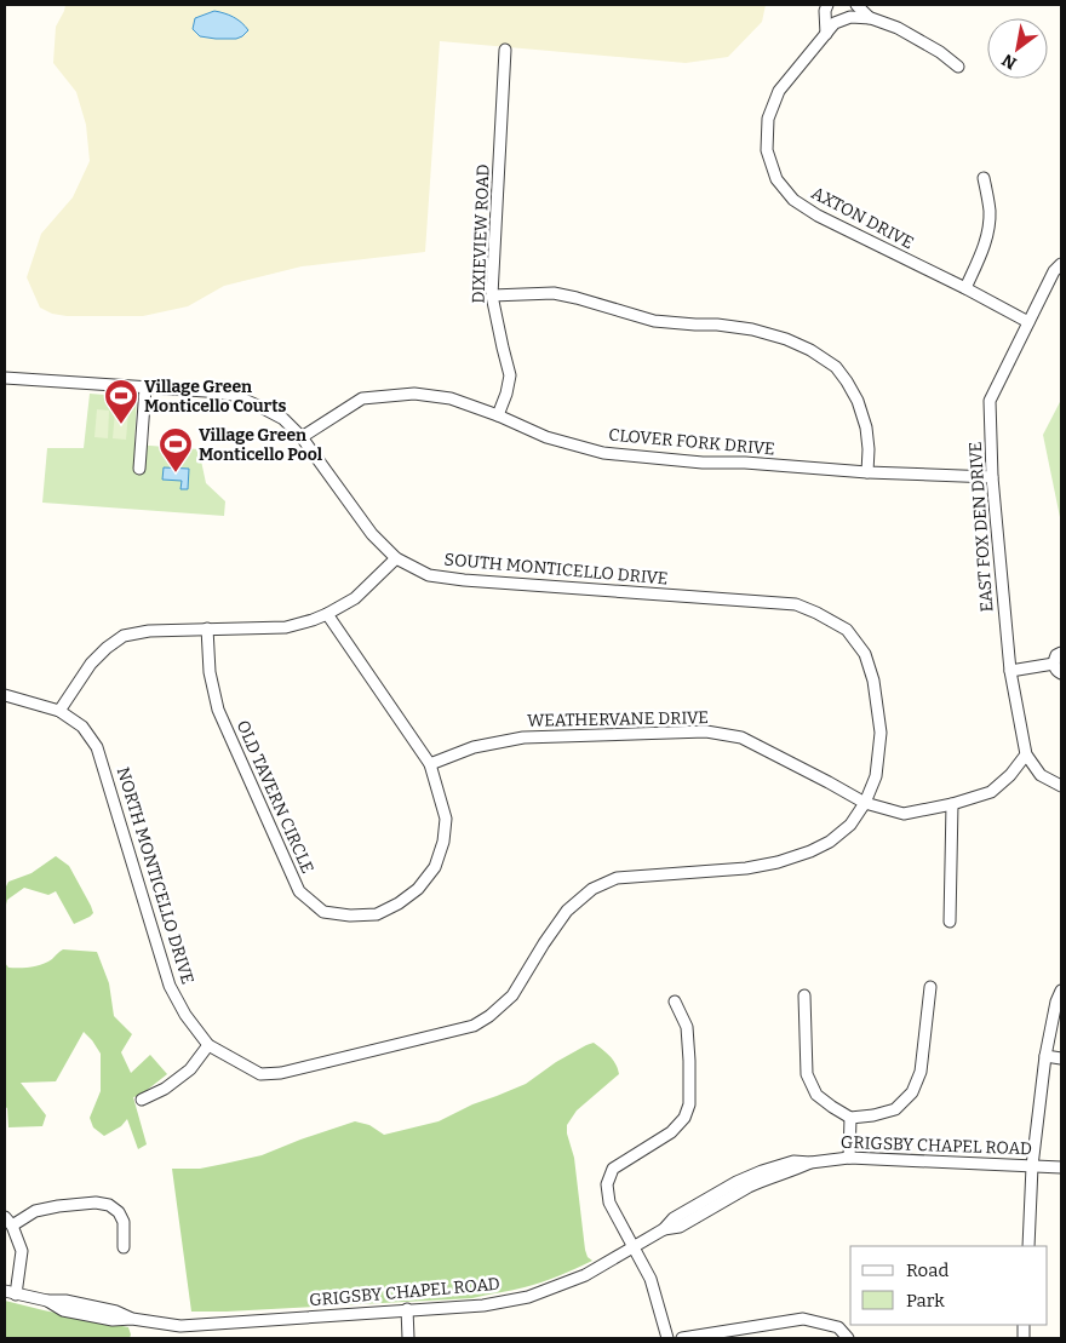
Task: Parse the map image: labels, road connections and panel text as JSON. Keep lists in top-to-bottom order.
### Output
{
  "streets": {
    "street": [
      "AXTON DRIVE",
      "DIXIEVIEW ROAD",
      "CLOVER FORK DRIVE",
      "EAST FOX DEN DRIVE",
      "SOUTH MONTICELLO DRIVE",
      "WEATHERVANE DRIVE",
      "OLD TAVERN CIRCLE",
      "NORTH MONTICELLO DRIVE",
      "GRIGSBY CHAPEL ROAD"
    ]
  },
  "crossings": [
    ["AXTON DRIVE", "EAST FOX DEN DRIVE"],
    ["DIXIEVIEW ROAD", "CLOVER FORK DRIVE"],
    ["CLOVER FORK DRIVE", "EAST FOX DEN DRIVE"],
    ["CLOVER FORK DRIVE", "SOUTH MONTICELLO DRIVE"],
    ["EAST FOX DEN DRIVE", "WEATHERVANE DRIVE"],
    ["SOUTH MONTICELLO DRIVE", "WEATHERVANE DRIVE"],
    ["SOUTH MONTICELLO DRIVE", "NORTH MONTICELLO DRIVE"],
    ["WEATHERVANE DRIVE", "OLD TAVERN CIRCLE"],
    ["WEATHERVANE DRIVE", "NORTH MONTICELLO DRIVE"]
  ],
  "places": {
    "sports": ["Village Green Monticello Courts", "Village Green Monticello Pool"]
  },
  "legend": ["Road", "Park"],
  "north": "bottom left"
}
